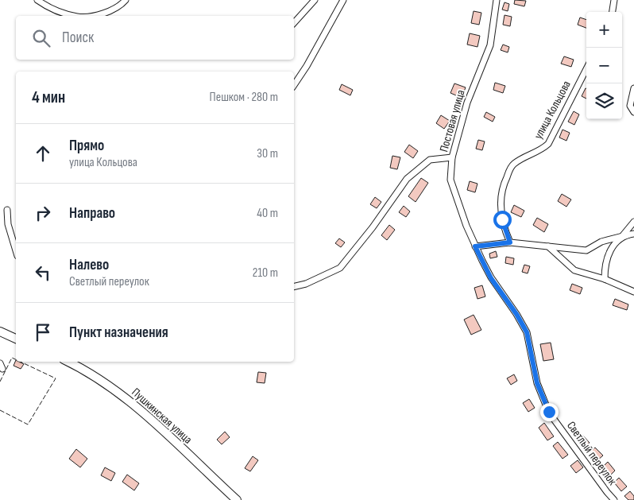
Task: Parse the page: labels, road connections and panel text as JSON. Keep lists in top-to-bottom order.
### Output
{
  "streets": {
    "main road": ["Пушкинская улица"],
    "street": ["улица Кольцова", "Постовая улица", "Светлый переулок"]
  },
  "crossings": [
    ["Постовая улица", "Светлый переулок"]
  ],
  "page": {
    "map_buttons": ["+", "−"],
    "search": "Поиск",
    "heading": ["4 мин", "Пешком · 280 m"],
    "list": [
      ["Прямо", "улица Кольцова", "30 m"],
      ["Направо", "40 m"],
      ["Налево", "Светлый переулок", "210 m"],
      "Пункт назначения"
    ]
  }
}
